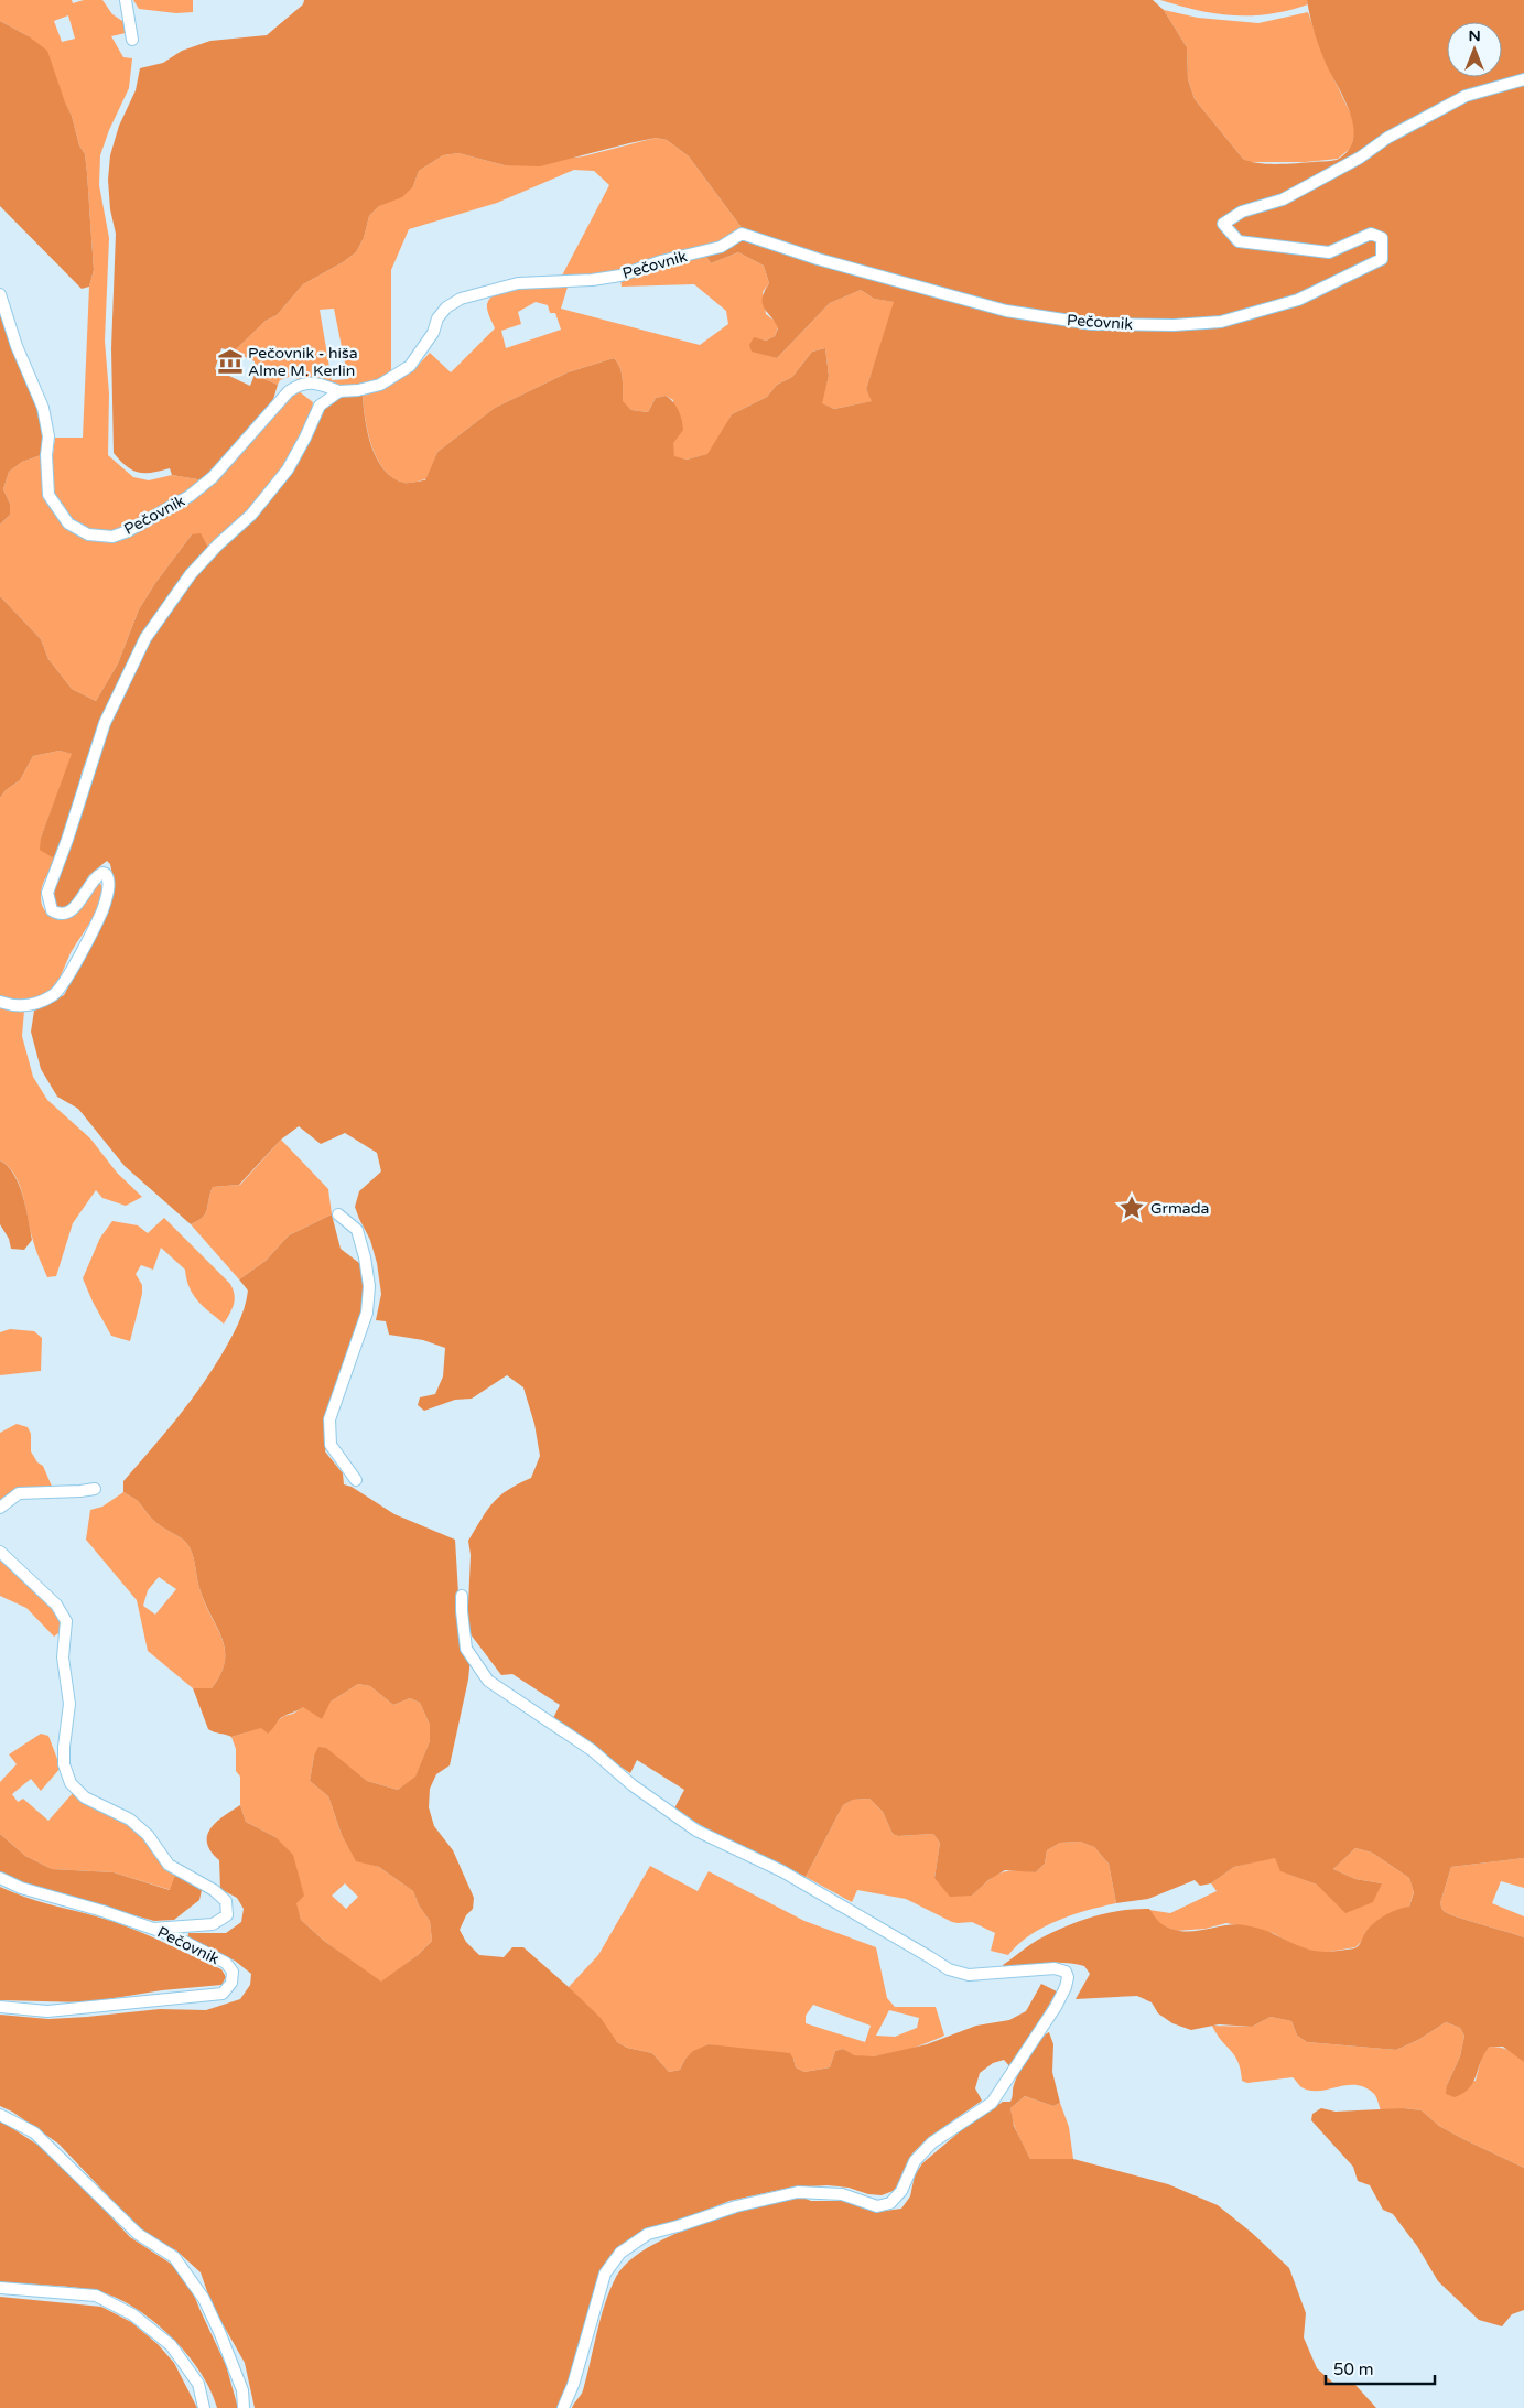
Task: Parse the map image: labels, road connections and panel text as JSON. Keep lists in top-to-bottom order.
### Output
{
  "streets": {
    "street": ["Pečovnik"]
  },
  "places": {
    "museum": ["Pečovnik - hiša Alme M. Kerlin"],
    "place": ["Grmada"]
  },
  "scale_bar": "50 m",
  "north": "top"
}
